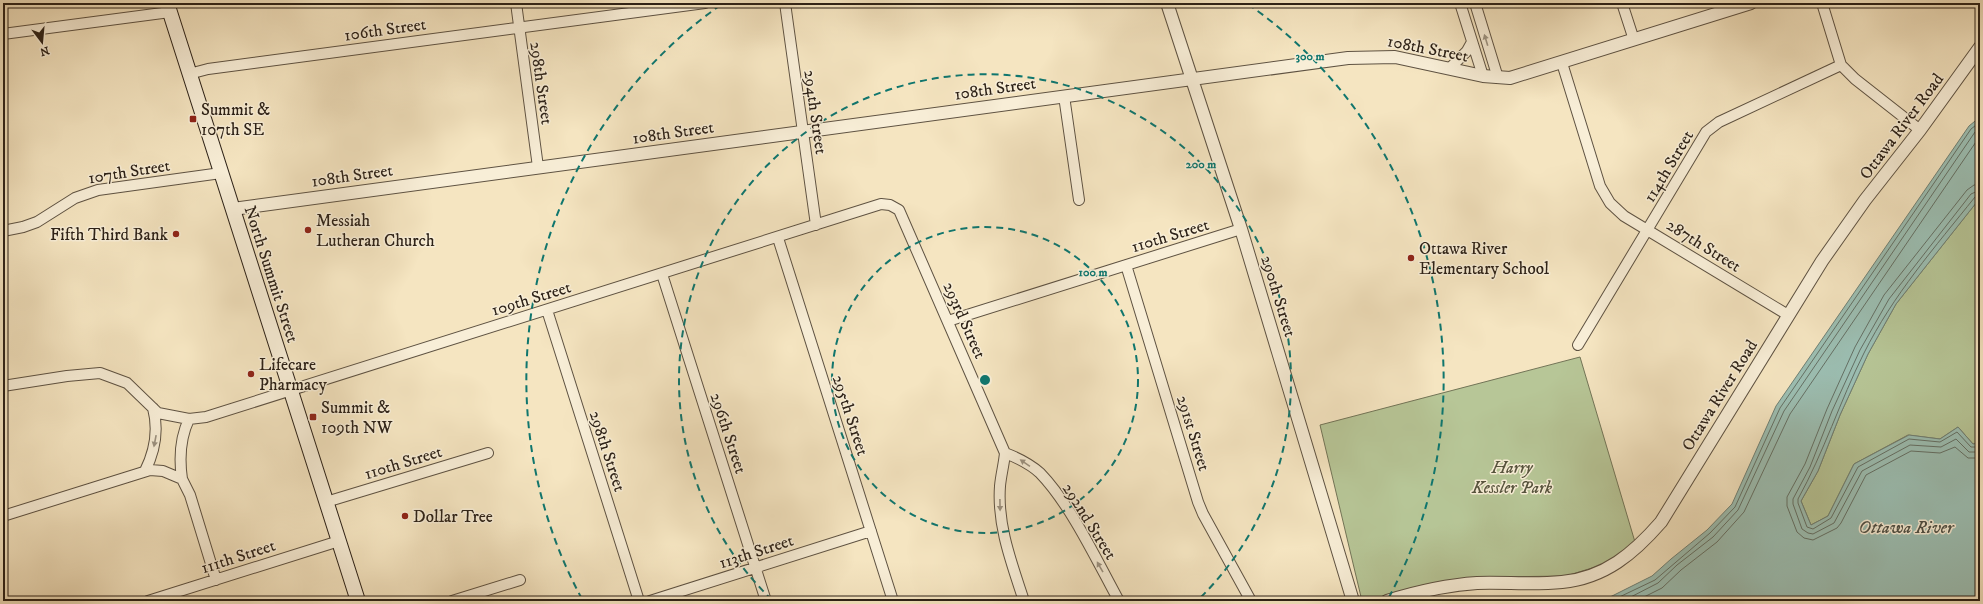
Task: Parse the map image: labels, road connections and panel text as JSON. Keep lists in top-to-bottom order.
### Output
{
  "streets": {
    "main road": ["North Summit Street"],
    "street": [
      "106th Street",
      "108th Street",
      "298th Street",
      "294th Street",
      "Ottawa River Road",
      "114th Street",
      "107th Street",
      "110th Street",
      "287th Street",
      "290th Street",
      "109th Street",
      "293rd Street",
      "295th Street",
      "296th Street",
      "291st Street",
      "292nd Street",
      "113th Street",
      "111th Street"
    ]
  },
  "crossings": [
    ["106th Street", "298th Street"],
    ["106th Street", "North Summit Street"],
    ["108th Street", "298th Street"],
    ["108th Street", "294th Street"],
    ["108th Street", "287th Street"],
    ["108th Street", "North Summit Street"],
    ["108th Street", "290th Street"],
    ["298th Street", "109th Street"],
    ["294th Street", "109th Street"],
    ["Ottawa River Road", "287th Street"],
    ["114th Street", "287th Street"],
    ["107th Street", "North Summit Street"],
    ["110th Street", "North Summit Street"],
    ["110th Street", "290th Street"],
    ["110th Street", "293rd Street"],
    ["110th Street", "291st Street"],
    ["North Summit Street", "109th Street"],
    ["North Summit Street", "111th Street"],
    ["109th Street", "293rd Street"],
    ["109th Street", "295th Street"],
    ["109th Street", "296th Street"],
    ["293rd Street", "292nd Street"],
    ["295th Street", "113th Street"],
    ["296th Street", "113th Street"]
  ],
  "one_way": ["292nd Street"],
  "water": ["Ottawa River"],
  "parks": ["Harry Kessler Park"],
  "places": {
    "transit": ["Summit & 107th SE", "Summit & 109th NW"],
    "other": [
      "Messiah Lutheran Church",
      "Fifth Third Bank",
      "Ottawa River Elementary School",
      "Lifecare Pharmacy",
      "Dollar Tree"
    ]
  },
  "north": "bottom",
  "rings": ["300 m", "200 m", "100 m"]
}
